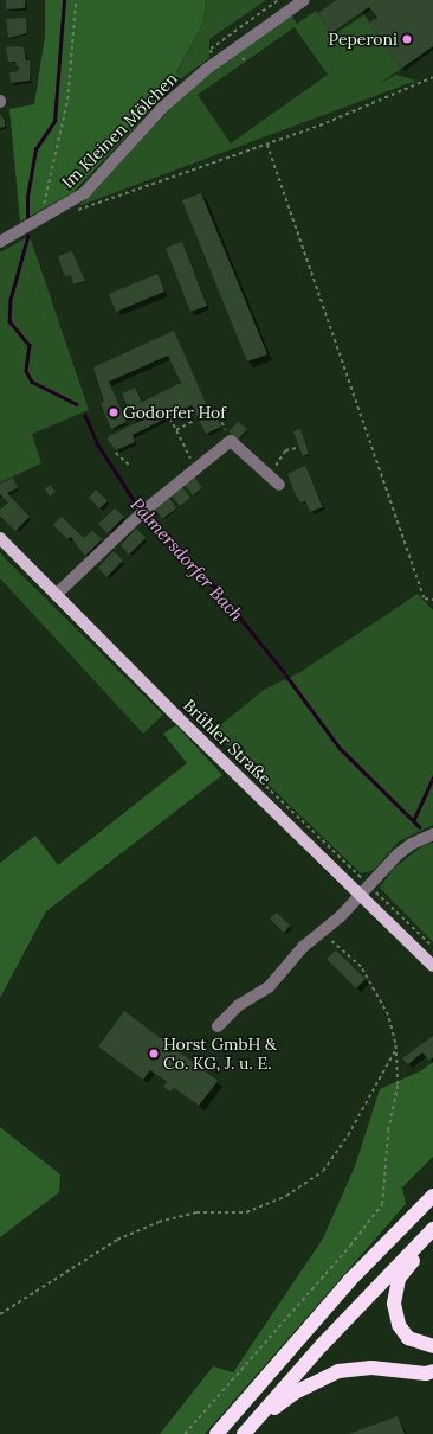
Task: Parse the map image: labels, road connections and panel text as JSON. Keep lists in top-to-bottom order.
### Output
{
  "streets": {
    "main road": ["Brühler Straße"],
    "street": ["Im Kleinen Mölchen"]
  },
  "water": ["Palmersdorfer Bach"],
  "places": ["Peperoni", "Godorfer Hof", "Horst GmbH & Co. KG, J. u. E."]
}
